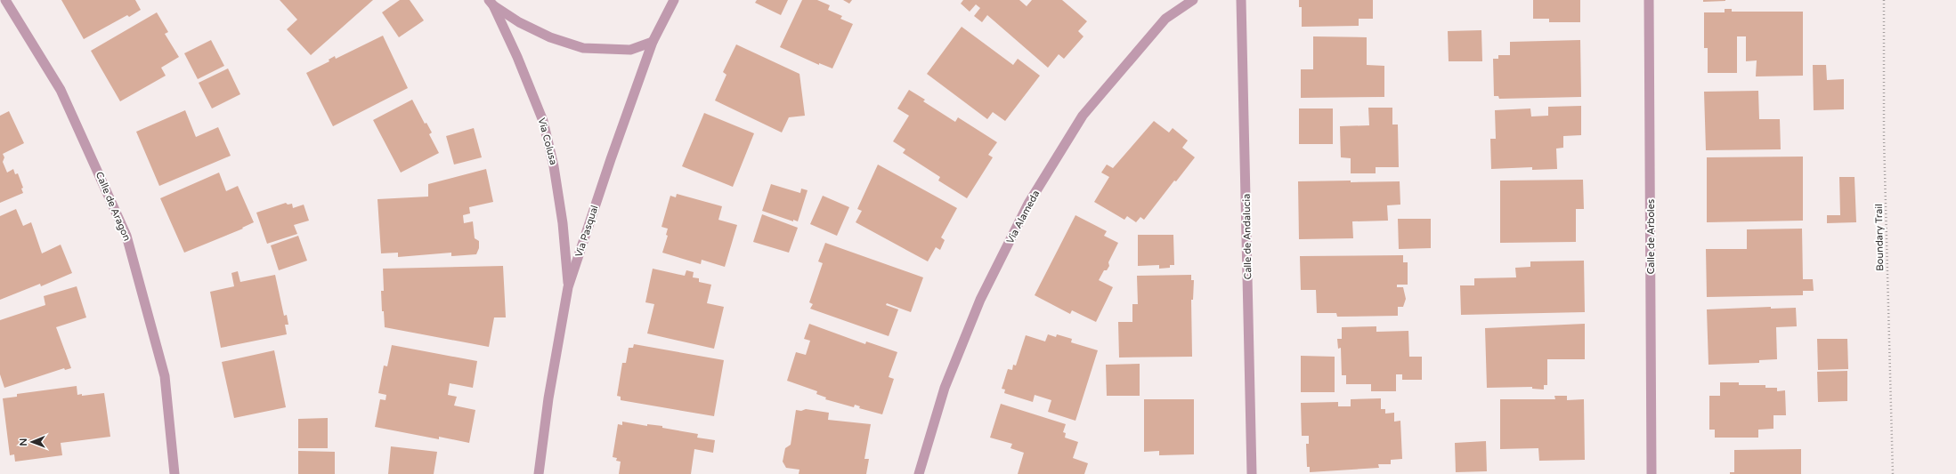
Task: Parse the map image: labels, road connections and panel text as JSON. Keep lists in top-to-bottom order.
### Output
{
  "streets": {
    "street": [
      "Via Colusa",
      "Calle de Aragon",
      "Via Alameda",
      "Via Pasqual",
      "Calle de Andalucia",
      "Calle de Arboles"
    ],
    "path": ["Boundary Trail"]
  },
  "crossings": [
    ["Via Colusa", "Via Pasqual"]
  ],
  "north": "left"
}
